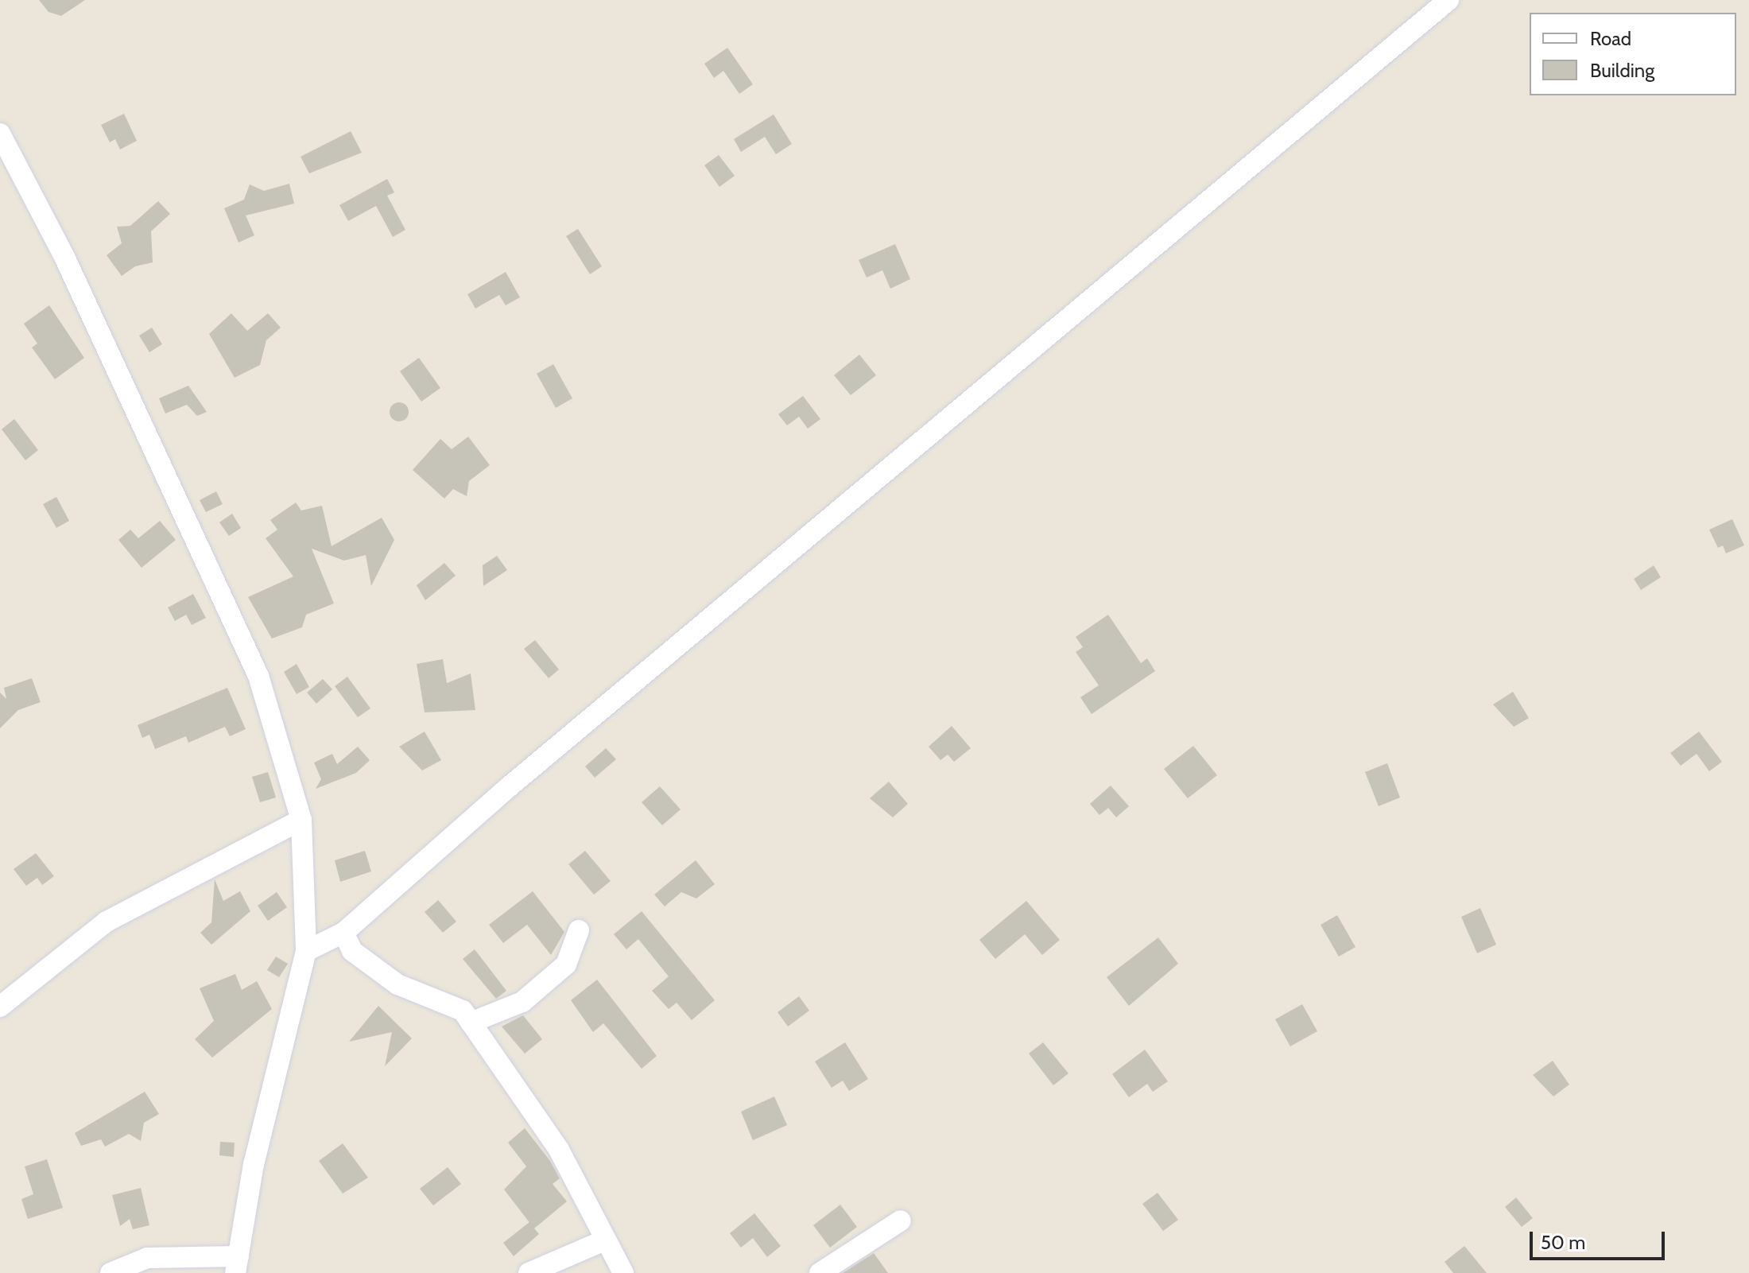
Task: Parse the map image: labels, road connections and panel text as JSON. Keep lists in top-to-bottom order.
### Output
{
  "legend": ["Road", "Building"],
  "scale_bar": "50 m"
}
